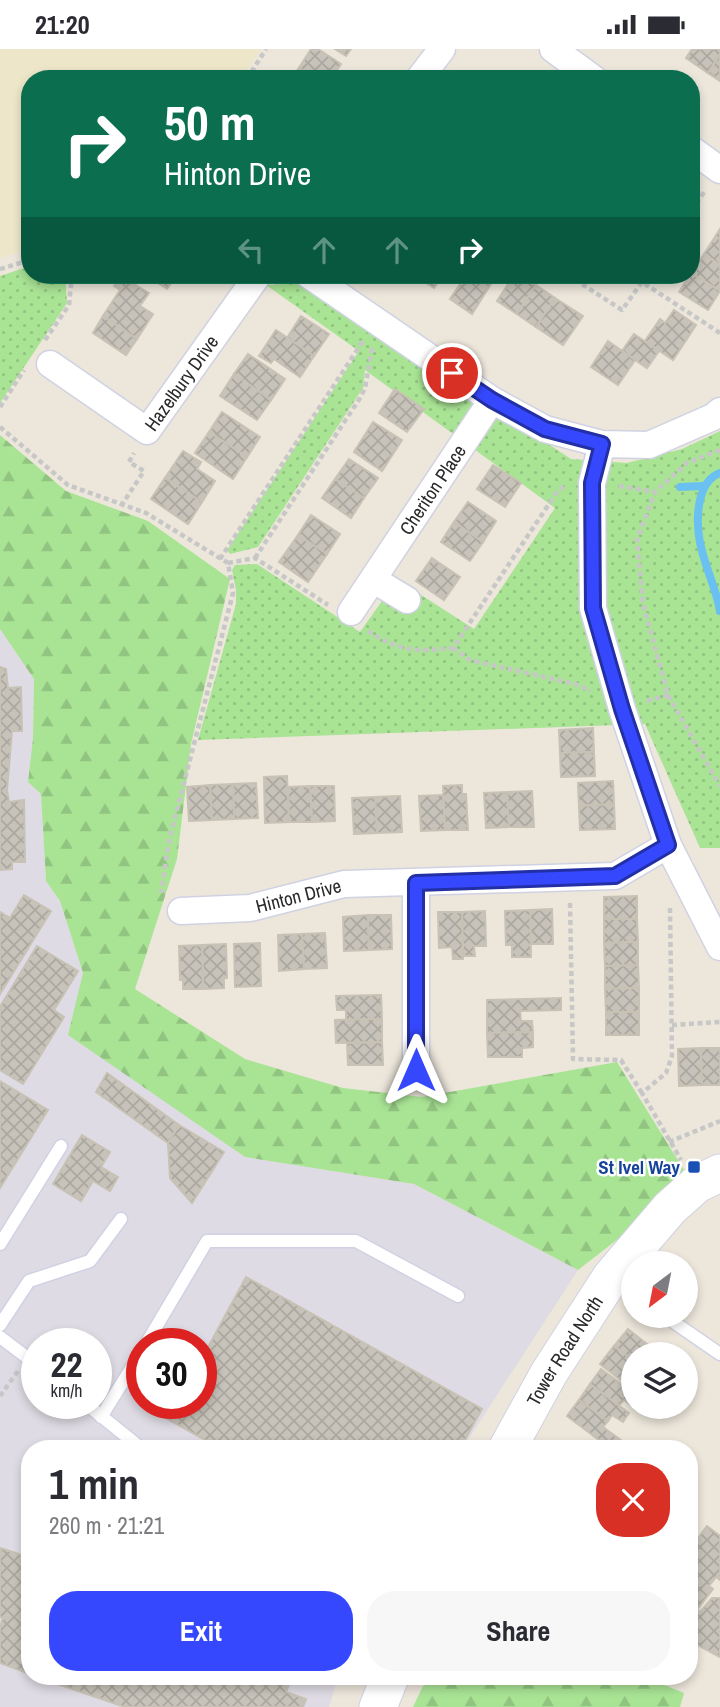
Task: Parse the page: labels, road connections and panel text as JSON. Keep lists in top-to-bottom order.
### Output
{
  "streets": {
    "street": [
      "Hazelbury Drive",
      "Cheriton Place",
      "Hinton Drive",
      "Tower Road North"
    ]
  },
  "places": {
    "transit": ["St Ivel Way"]
  },
  "north": "bottom left",
  "page": {
    "status": "21:20",
    "turn": ["50 m", "Hinton Drive"],
    "speed": "22 km/h",
    "limit": "30",
    "heading": ["1 min", "260 m · 21:21"],
    "buttons": ["Exit", "Share"]
  }
}
